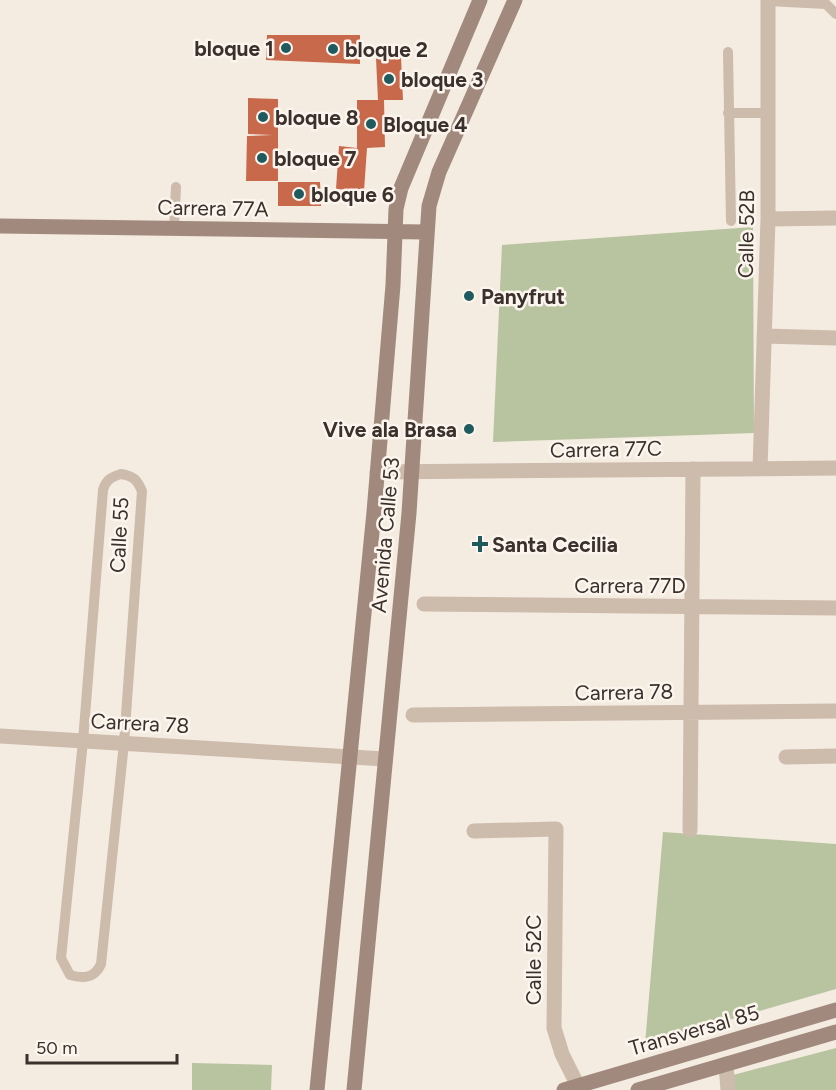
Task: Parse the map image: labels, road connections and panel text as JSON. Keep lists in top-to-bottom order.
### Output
{
  "streets": {
    "street": [
      "Carrera 77A",
      "Calle 52B",
      "Carrera 77C",
      "Avenida Calle 53",
      "Carrera 77D",
      "Carrera 78",
      "Calle 52C",
      "Transversal 85"
    ],
    "lane": ["Calle 55"]
  },
  "crossings": [
    ["Carrera 77A", "Avenida Calle 53"],
    ["Calle 52B", "Carrera 77C"],
    ["Carrera 77C", "Avenida Calle 53"],
    ["Calle 55", "Carrera 78"],
    ["Avenida Calle 53", "Carrera 78"],
    ["Calle 52C", "Transversal 85"]
  ],
  "places": {
    "other": [
      "bloque 1",
      "bloque 2",
      "bloque 3",
      "bloque 8",
      "Bloque 4",
      "bloque 7",
      "bloque 6",
      "Panyfrut",
      "Vive ala Brasa"
    ],
    "health": ["Santa Cecilia"]
  },
  "scale_bar": "50 m"
}
